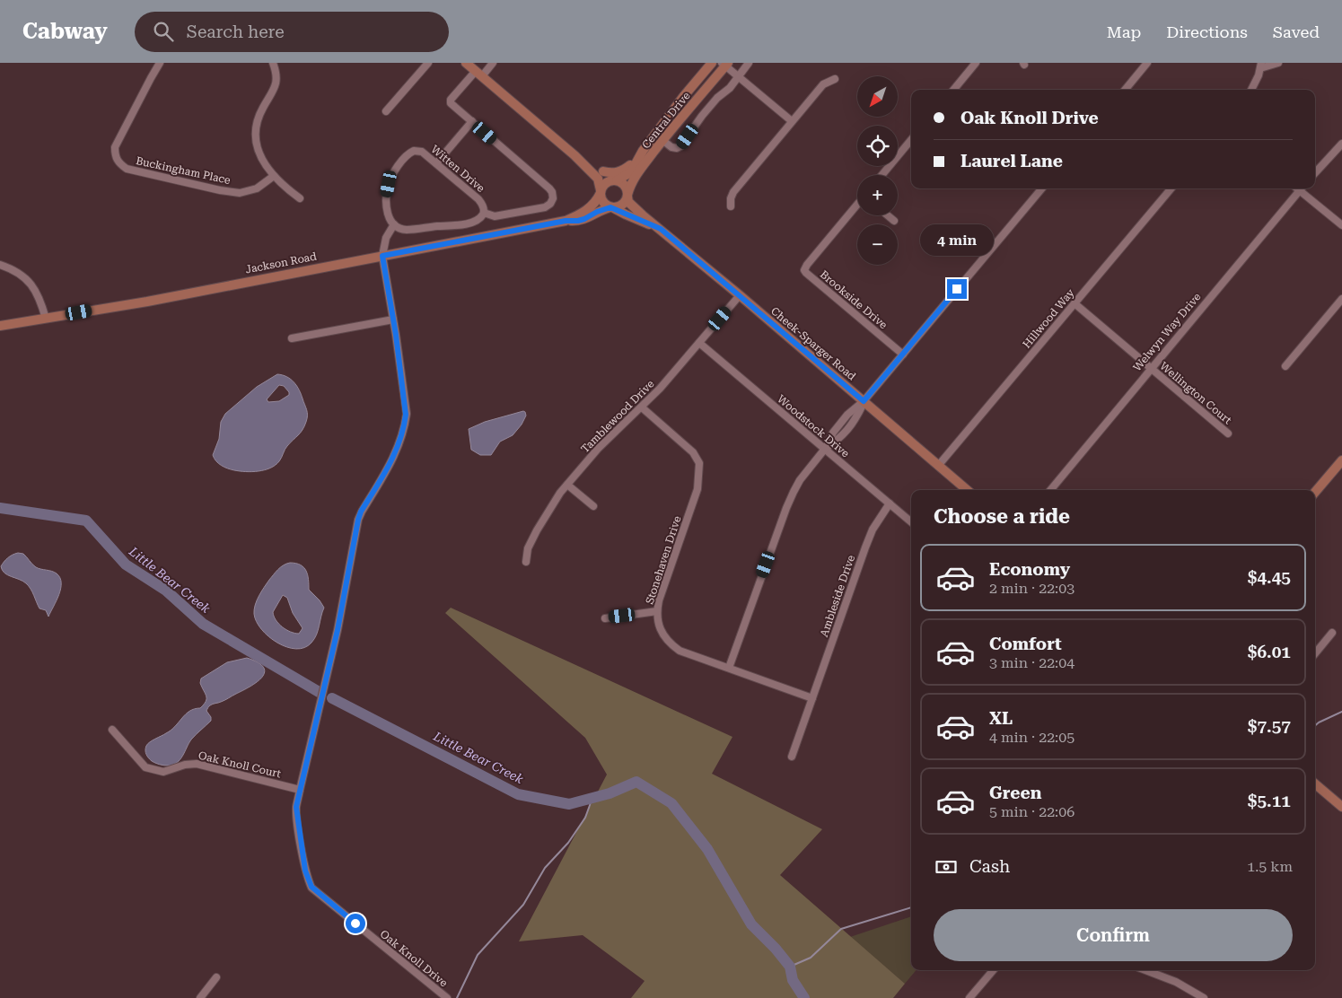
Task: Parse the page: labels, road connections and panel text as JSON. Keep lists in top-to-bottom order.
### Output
{
  "streets": {
    "main road": ["Central Drive", "Jackson Road", "Cheek-Sparger Road"],
    "street": [
      "Witten Drive",
      "Buckingham Place",
      "Brookside Drive",
      "Hillwood Way",
      "Welwyn Way Drive",
      "Wellington Court",
      "Tamblewood Drive",
      "Woodstock Drive",
      "Stonehaven Drive",
      "Ambleside Drive",
      "Oak Knoll Court",
      "Oak Knoll Drive"
    ]
  },
  "crossings": [
    ["Central Drive", "Jackson Road"],
    ["Central Drive", "Cheek-Sparger Road"],
    ["Jackson Road", "Cheek-Sparger Road"],
    ["Jackson Road", "Oak Knoll Drive"],
    ["Hillwood Way", "Cheek-Sparger Road"],
    ["Hillwood Way", "Wellington Court"],
    ["Welwyn Way Drive", "Wellington Court"],
    ["Cheek-Sparger Road", "Tamblewood Drive"],
    ["Tamblewood Drive", "Woodstock Drive"],
    ["Tamblewood Drive", "Stonehaven Drive"],
    ["Woodstock Drive", "Ambleside Drive"],
    ["Stonehaven Drive", "Ambleside Drive"],
    ["Oak Knoll Court", "Oak Knoll Drive"]
  ],
  "water": ["Little Bear Creek"],
  "north": "bottom left",
  "page": {
    "header": "Cabway",
    "search": "Search here",
    "nav": ["Map", "Directions", "Saved"],
    "map_buttons": ["+", "−"],
    "banner": ["Oak Knoll Drive", "Laurel Lane"],
    "bubble": "4 min",
    "heading": "Choose a ride",
    "list": [
      {
        "name": "Economy",
        "note": "2 min · 22:03",
        "value": "$4.45"
      },
      {
        "name": "Comfort",
        "note": "3 min · 22:04",
        "value": "$6.01"
      },
      {
        "name": "XL",
        "note": "4 min · 22:05",
        "value": "$7.57"
      },
      {
        "name": "Green",
        "note": "5 min · 22:06",
        "value": "$5.11"
      }
    ],
    "pay": ["Cash", "1.5 km"],
    "buttons": "Confirm"
  }
}
